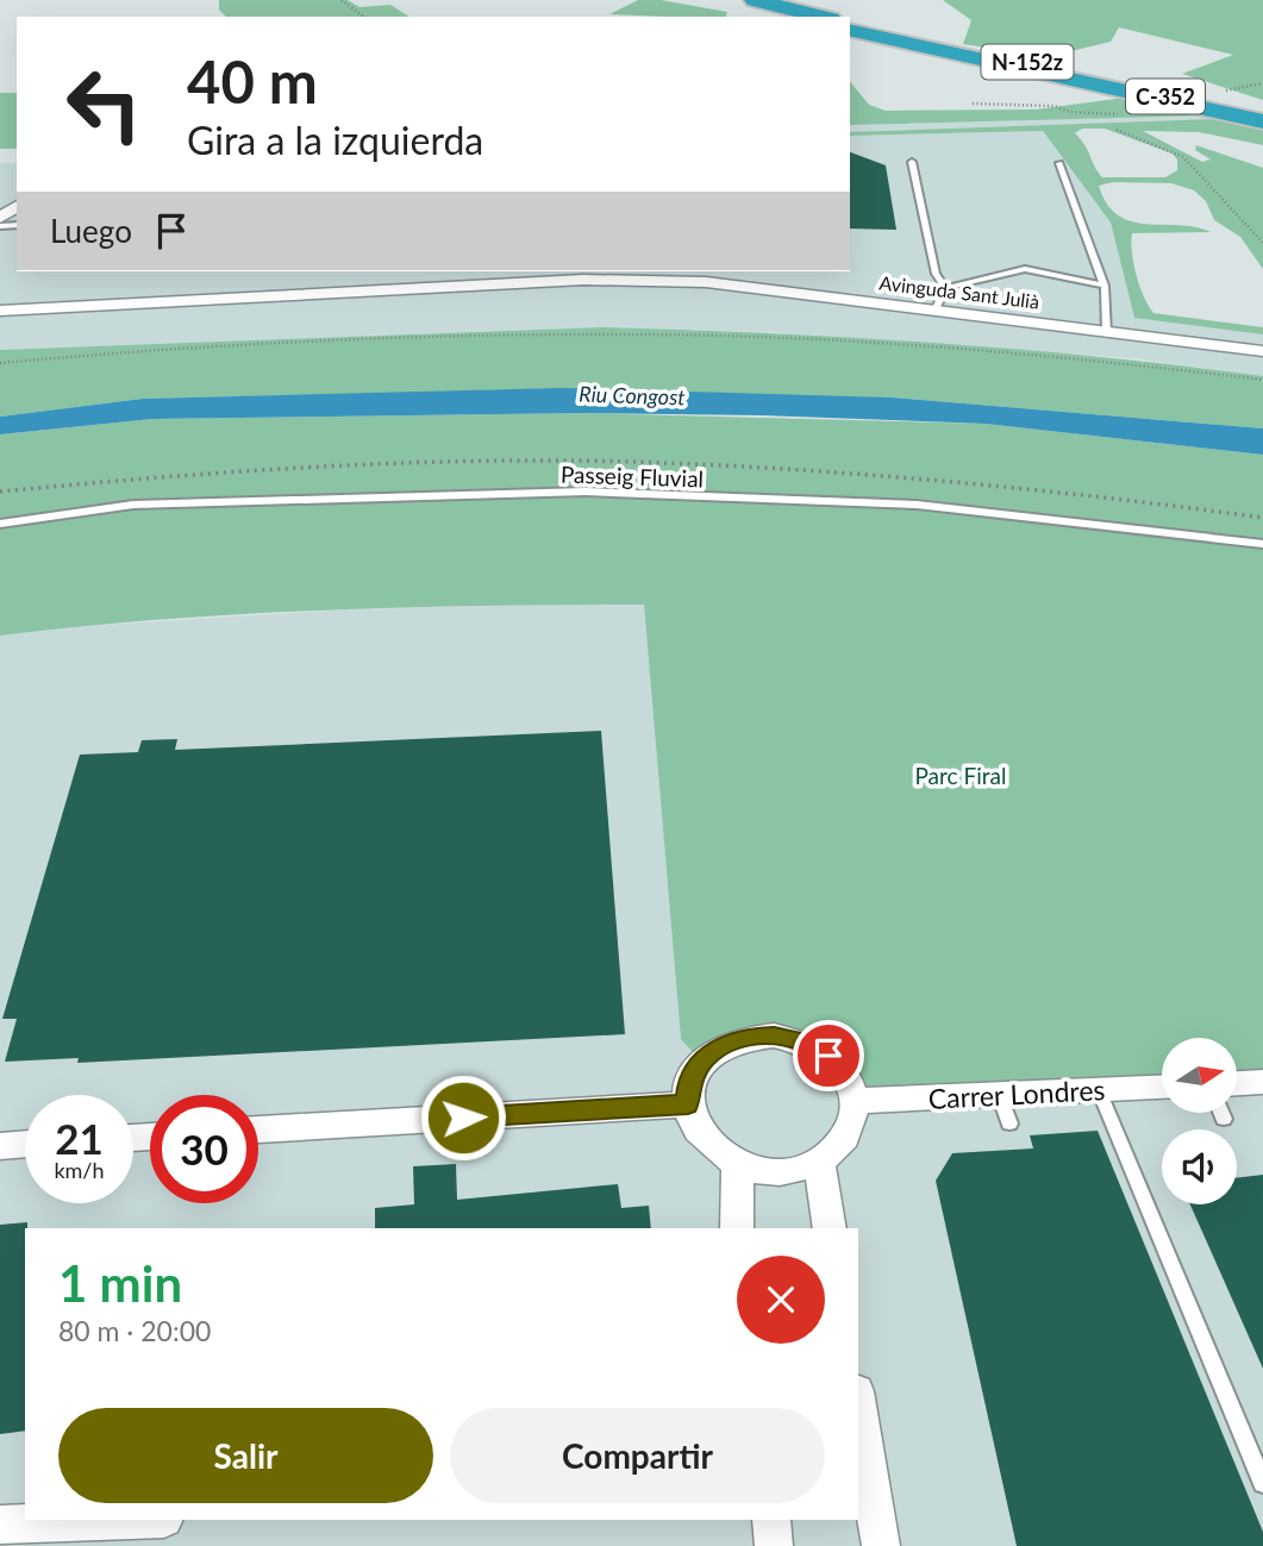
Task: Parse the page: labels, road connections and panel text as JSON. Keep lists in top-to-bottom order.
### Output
{
  "streets": {
    "highway": ["N-152z", "C-352"],
    "street": ["Avinguda Sant Julià", "Carrer Londres"],
    "lane": ["Passeig Fluvial"]
  },
  "crossings": [
    ["N-152z", "C-352"]
  ],
  "water": ["Riu Congost"],
  "parks": ["Parc Firal"],
  "north": "right",
  "page": {
    "turn": ["40 m", "Gira a la izquierda"],
    "then": "Luego",
    "speed": "21 km/h",
    "limit": "30",
    "heading": ["1 min", "80 m · 20:00"],
    "buttons": ["Salir", "Compartir"]
  }
}
